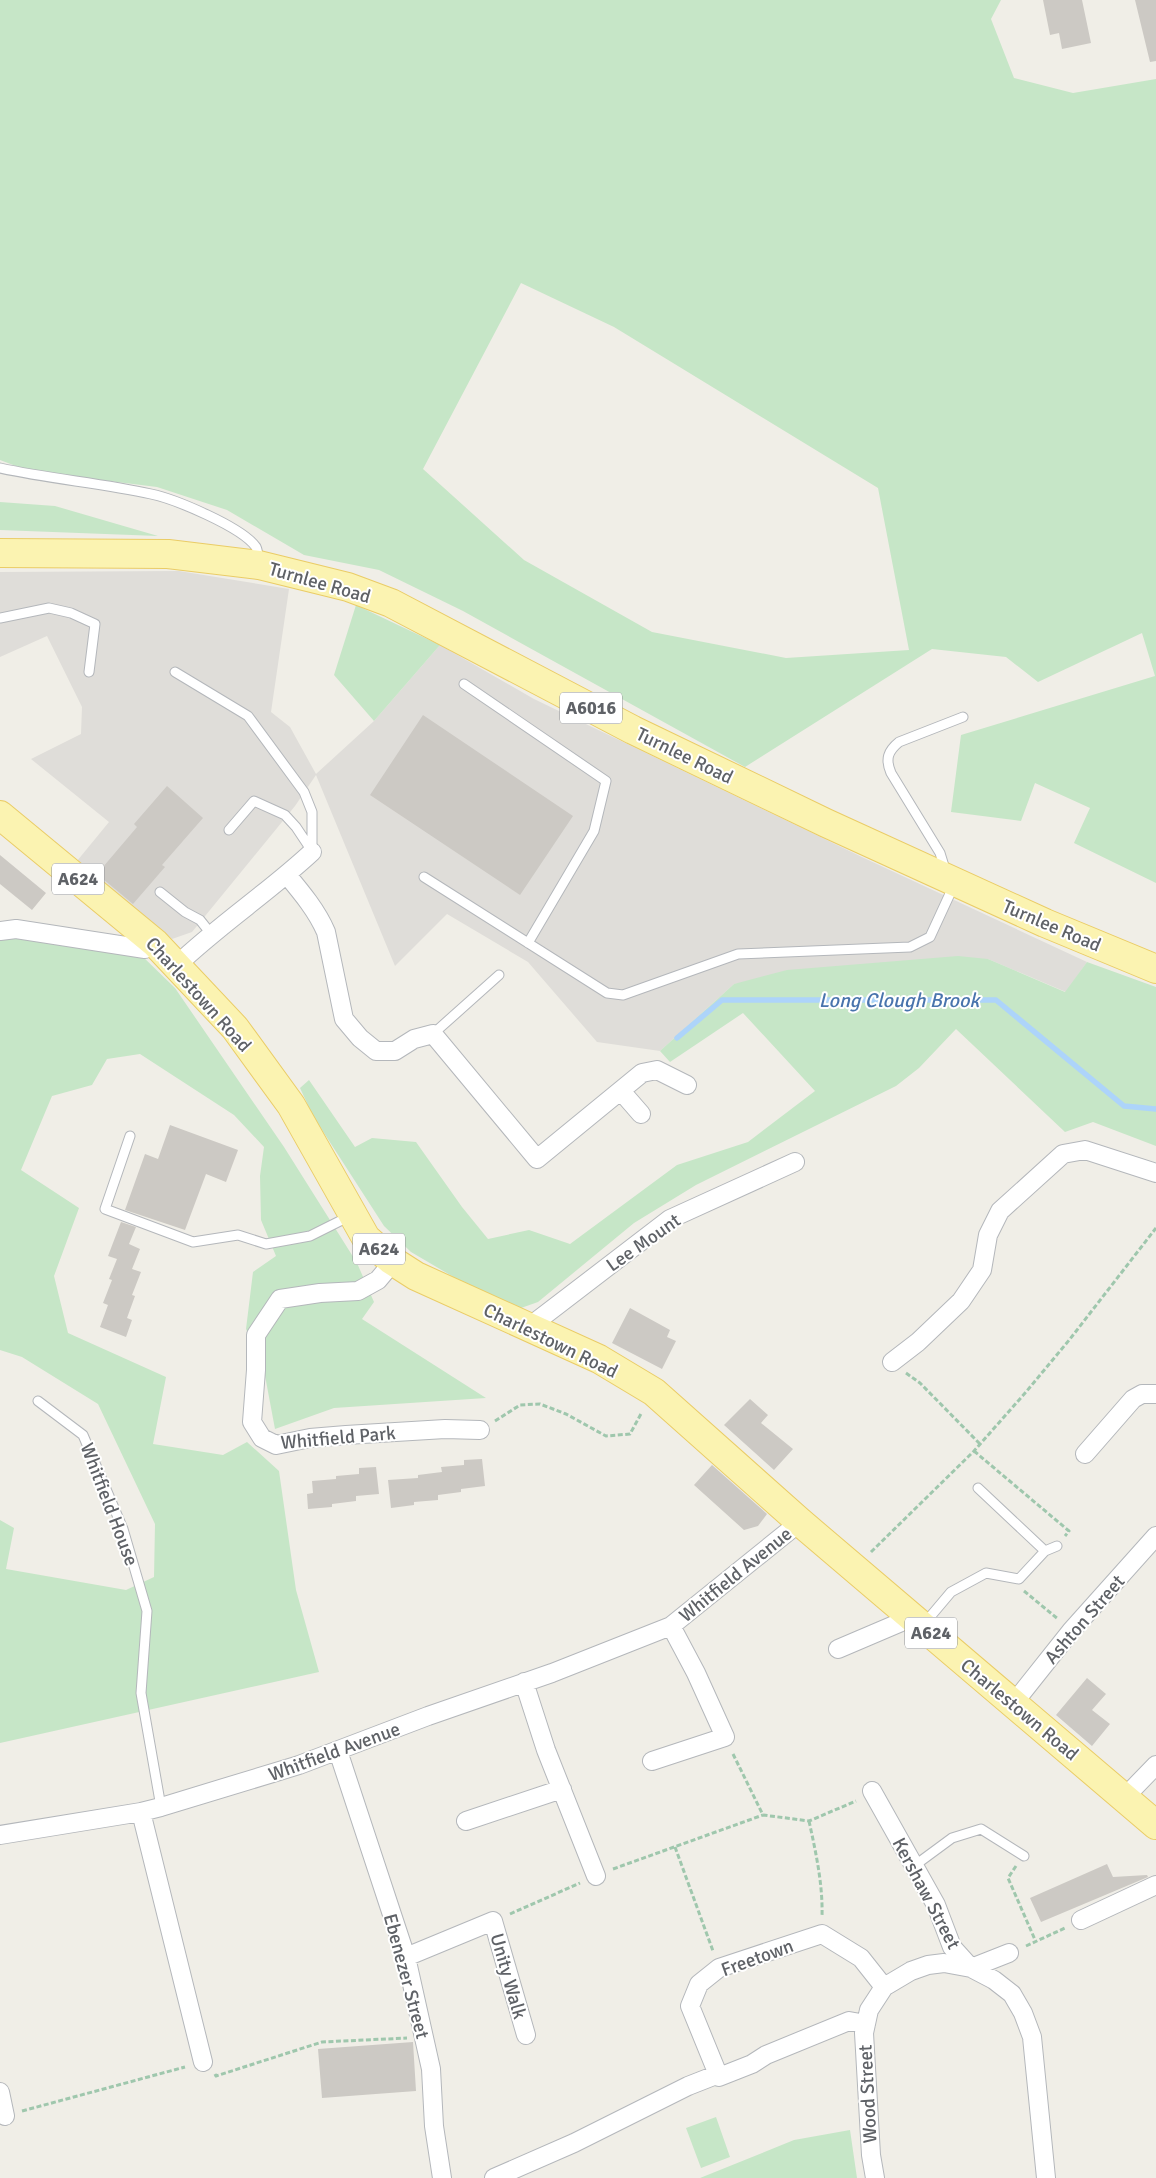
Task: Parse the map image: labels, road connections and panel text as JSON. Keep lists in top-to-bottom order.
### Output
{
  "streets": {
    "main road": [
      "Turnlee Road",
      "A6016",
      "A624",
      "Charlestown Road"
    ],
    "street": [
      "Lee Mount",
      "Whitfield Park",
      "Whitfield Avenue",
      "Ashton Street",
      "Kershaw Street",
      "Freetown",
      "Ebenezer Street",
      "Unity Walk",
      "Wood Street"
    ],
    "lane": ["Whitfield House"]
  },
  "crossings": [
    ["Charlestown Road", "Lee Mount"],
    ["Charlestown Road", "Whitfield Park"],
    ["Charlestown Road", "Whitfield Avenue"],
    ["Charlestown Road", "Ashton Street"],
    ["Whitfield House", "Whitfield Avenue"],
    ["Whitfield Avenue", "Ebenezer Street"],
    ["Ebenezer Street", "Unity Walk"]
  ],
  "water": ["Long Clough Brook"]
}
